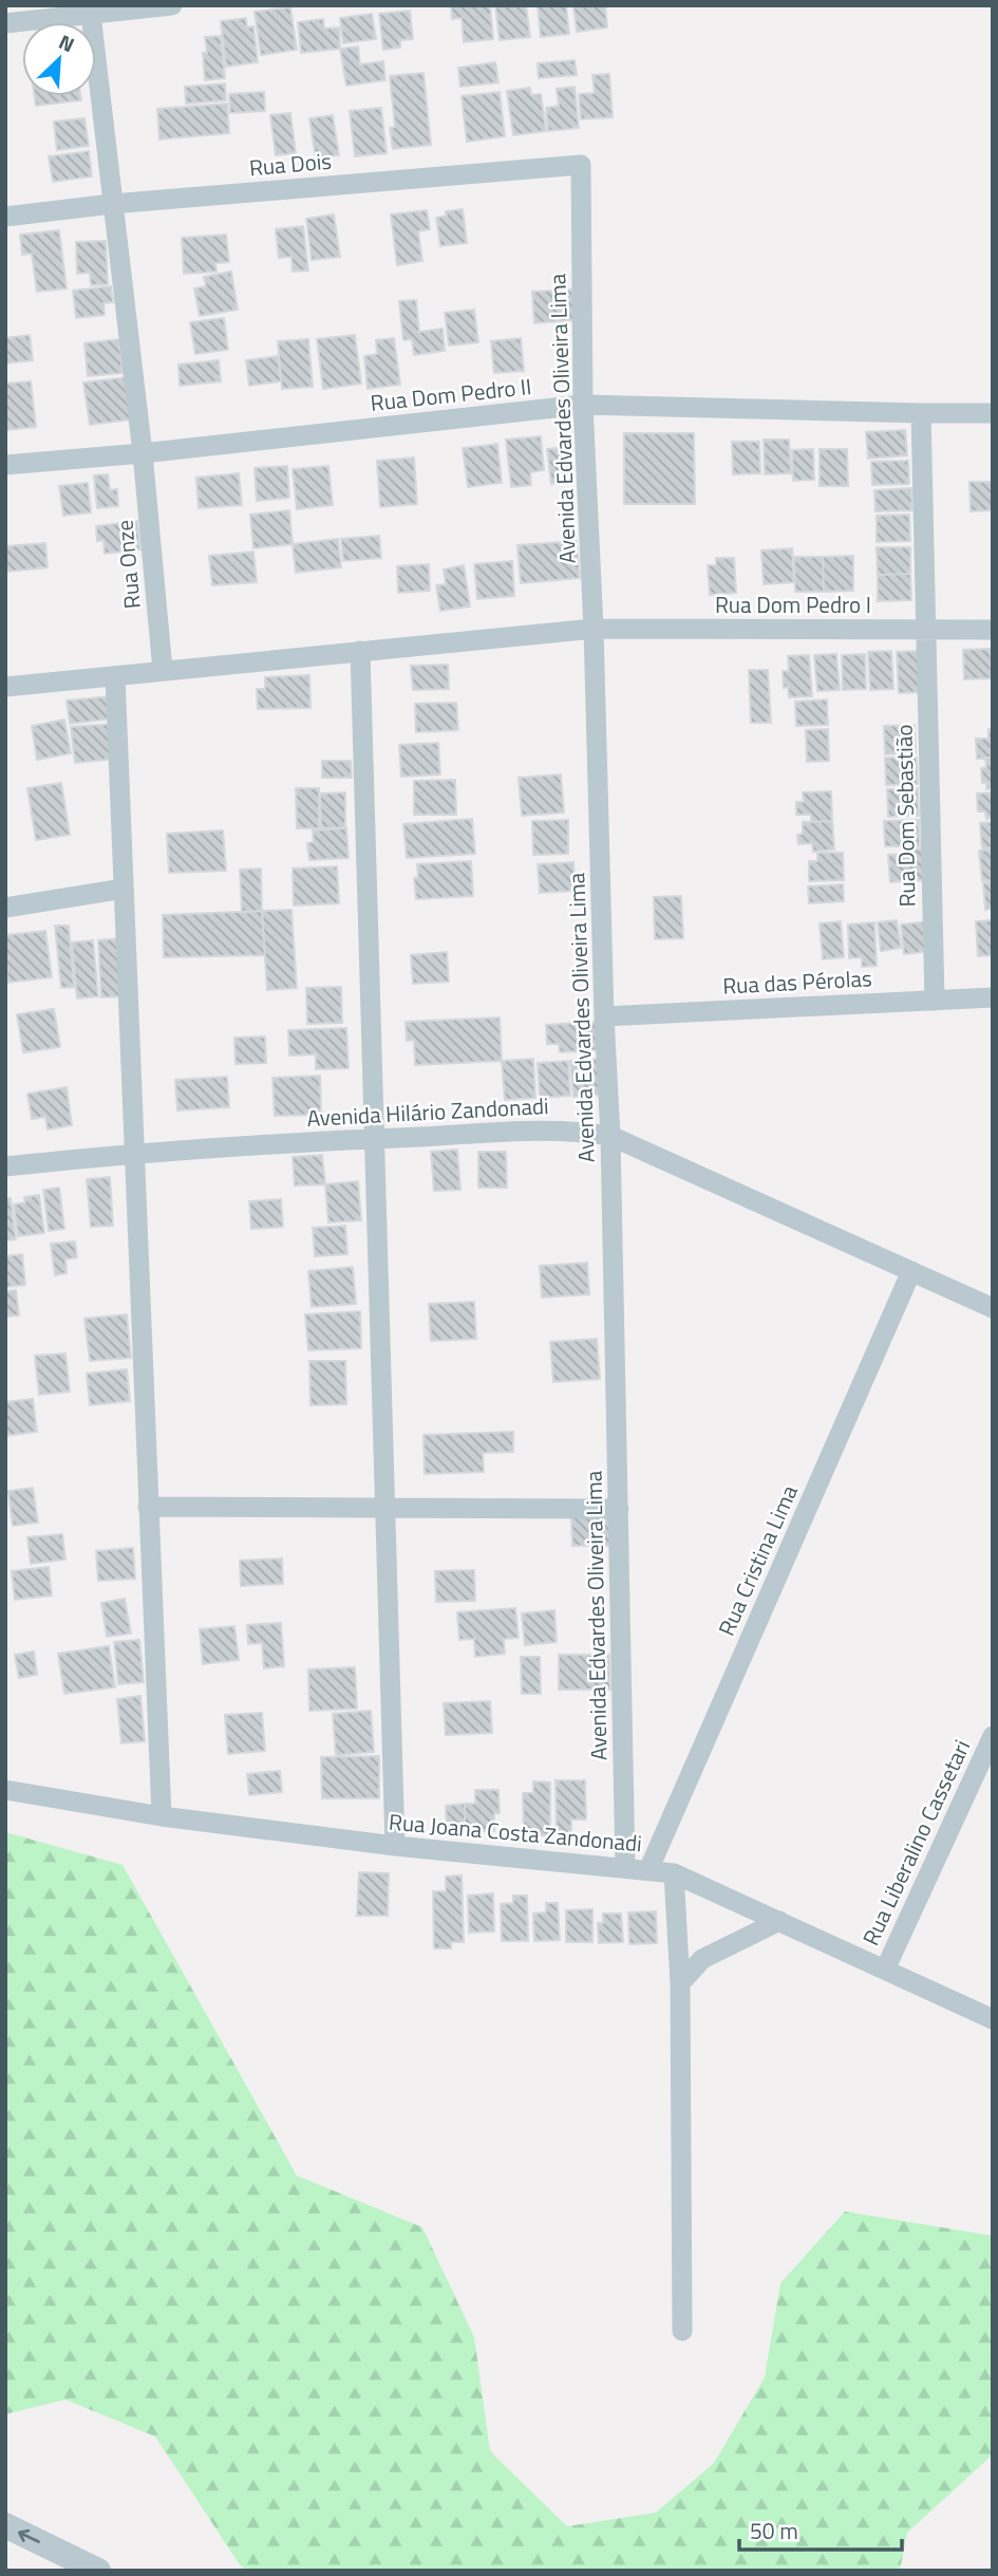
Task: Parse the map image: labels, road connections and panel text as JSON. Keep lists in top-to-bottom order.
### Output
{
  "streets": {
    "street": [
      "Rua Dois",
      "Rua Dom Pedro II",
      "Avenida Edvardes Oliveira Lima",
      "Rua Onze",
      "Rua Dom Pedro I",
      "Rua Dom Sebastião",
      "Rua das Pérolas",
      "Avenida Hilário Zandonadi",
      "Rua Cristina Lima",
      "Rua Joana Costa Zandonadi",
      "Rua Liberalino Cassetari"
    ]
  },
  "crossings": [
    ["Rua Dois", "Avenida Edvardes Oliveira Lima"],
    ["Rua Dois", "Rua Onze"],
    ["Rua Dom Pedro II", "Avenida Edvardes Oliveira Lima"],
    ["Rua Dom Pedro II", "Rua Onze"],
    ["Rua Dom Pedro II", "Rua Dom Sebastião"],
    ["Avenida Edvardes Oliveira Lima", "Rua Dom Pedro I"],
    ["Avenida Edvardes Oliveira Lima", "Rua das Pérolas"],
    ["Avenida Edvardes Oliveira Lima", "Avenida Hilário Zandonadi"],
    ["Avenida Edvardes Oliveira Lima", "Rua Joana Costa Zandonadi"],
    ["Rua Dom Pedro I", "Rua Dom Sebastião"],
    ["Rua Dom Sebastião", "Rua das Pérolas"],
    ["Avenida Hilário Zandonadi", "Rua Cristina Lima"],
    ["Rua Cristina Lima", "Rua Joana Costa Zandonadi"],
    ["Rua Joana Costa Zandonadi", "Rua Liberalino Cassetari"]
  ],
  "scale_bar": "50 m",
  "north": "top right"
}
